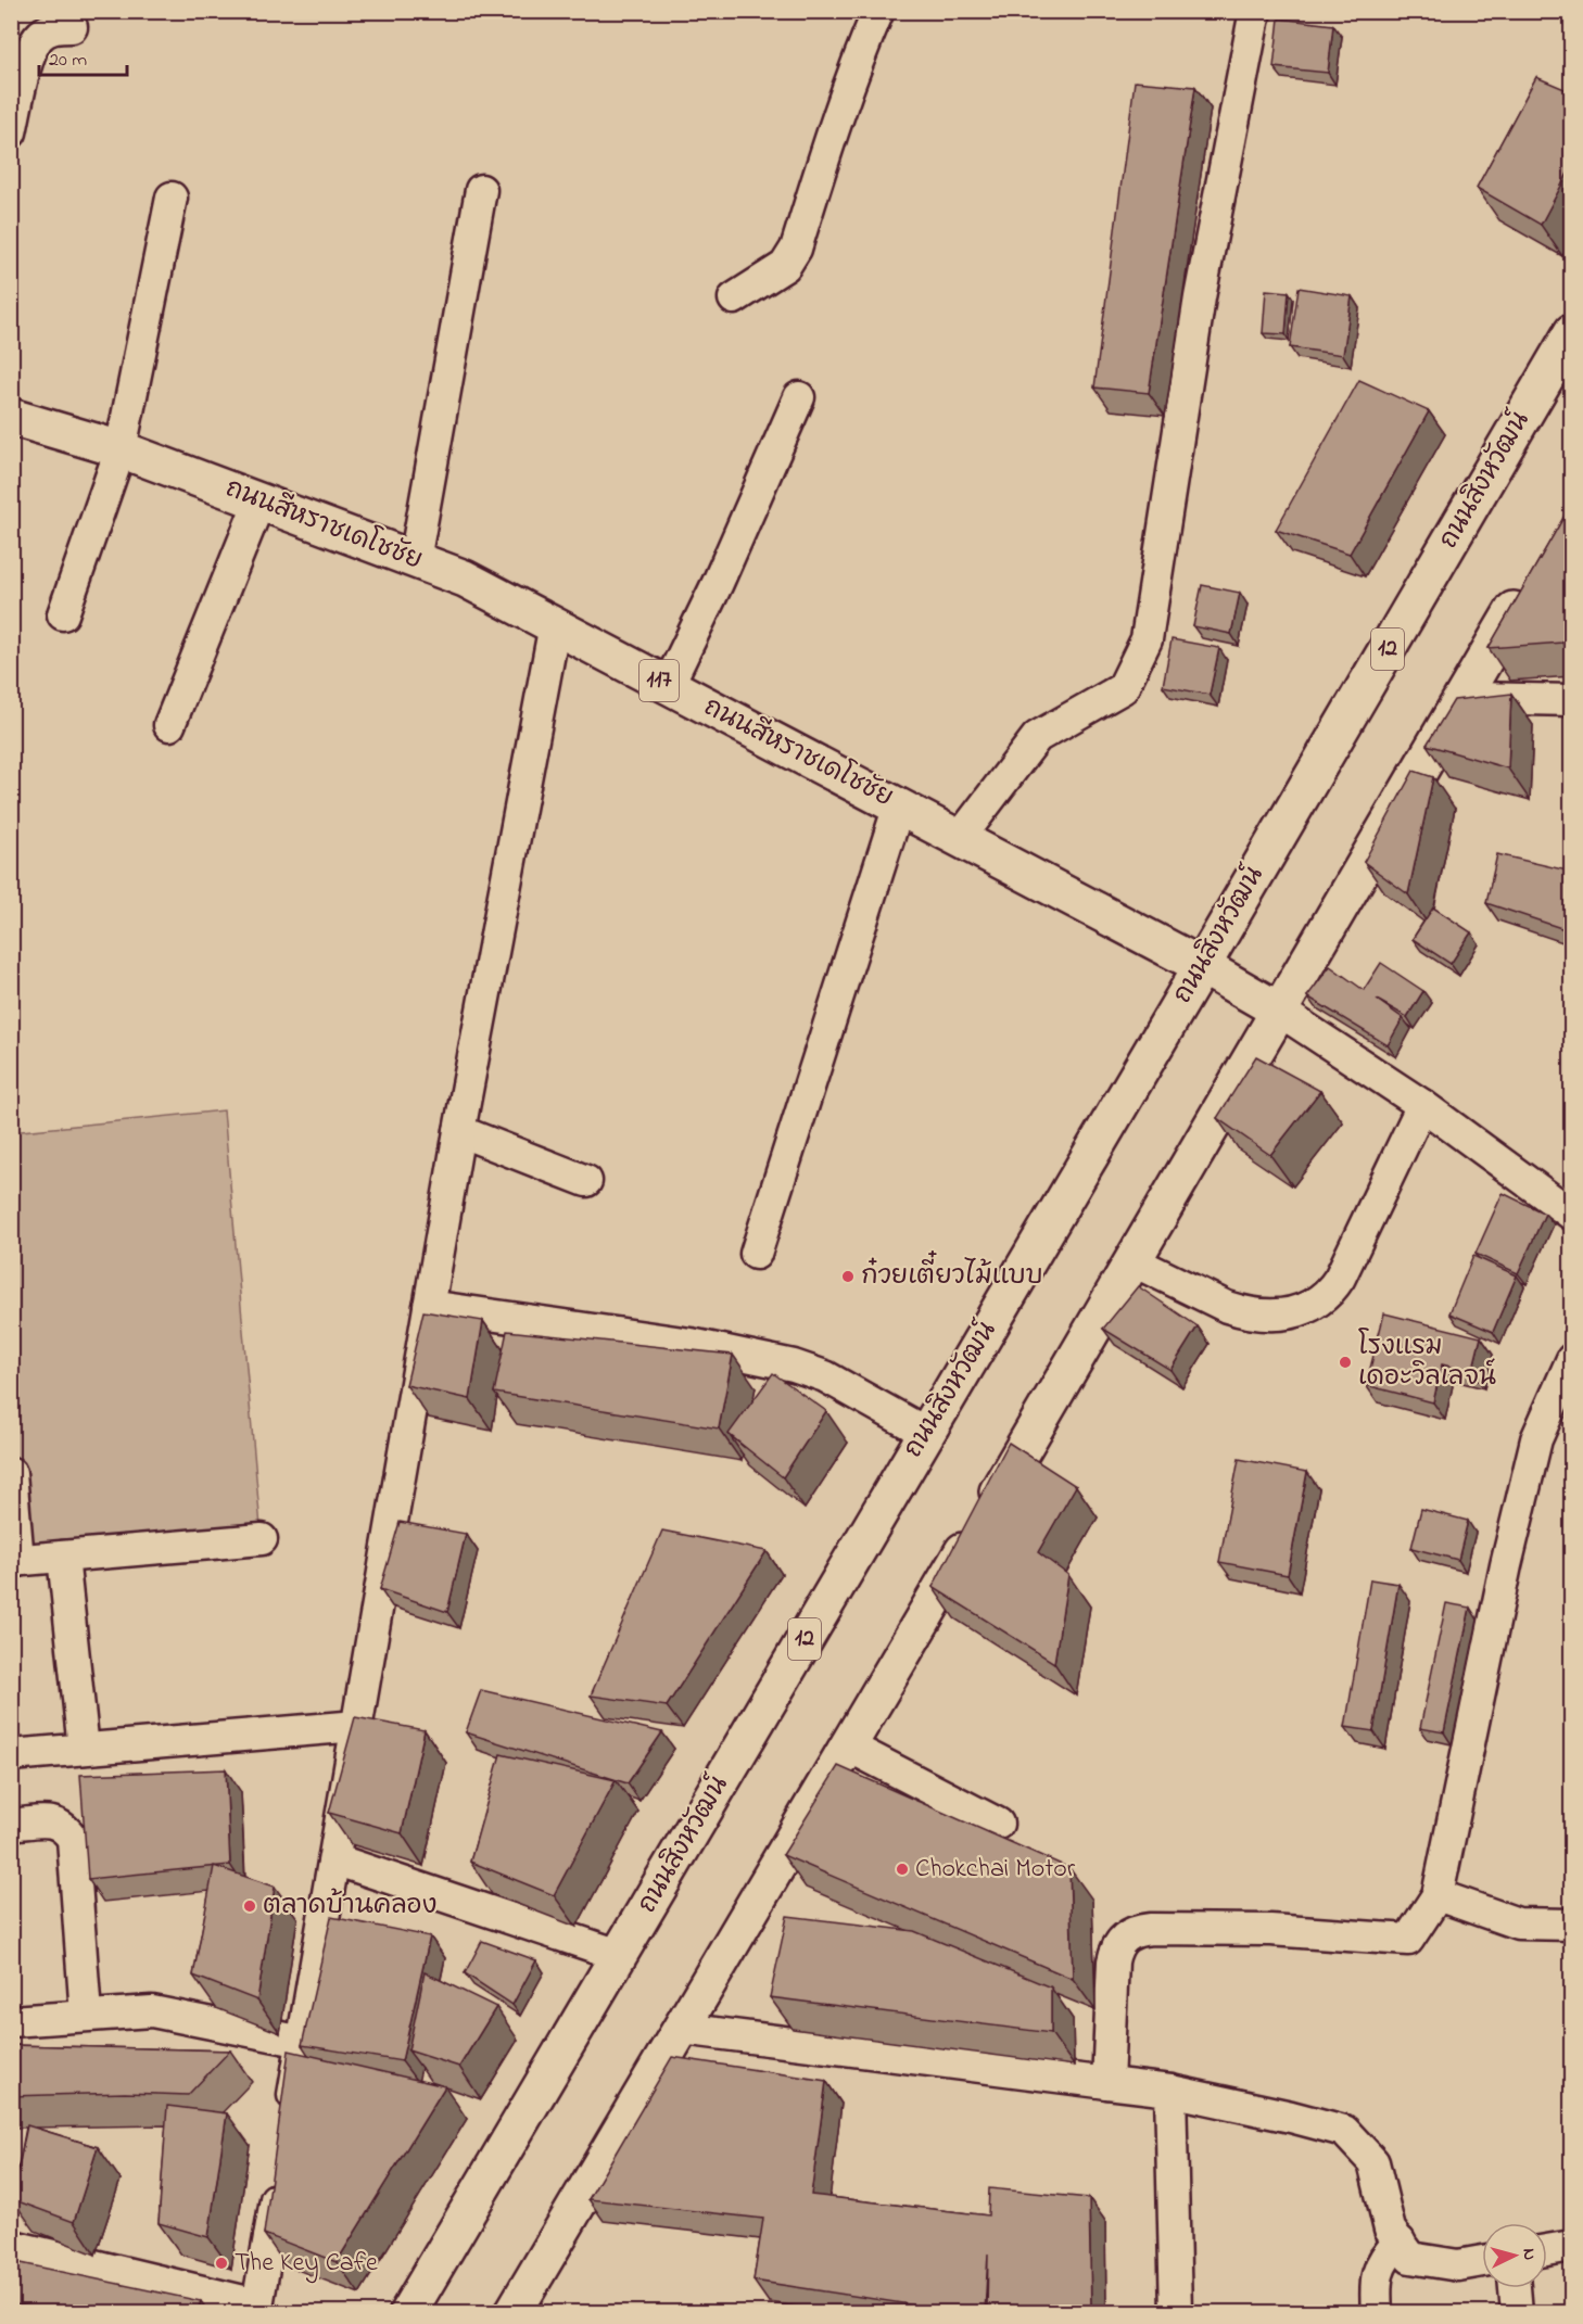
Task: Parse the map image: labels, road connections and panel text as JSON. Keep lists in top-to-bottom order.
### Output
{
  "streets": {
    "main road": [
      "ถนนสิงหวัฒน์",
      "ถนนสีหราชเดโชชัย",
      "12",
      "117"
    ]
  },
  "crossings": [
    ["ถนนสิงหวัฒน์", "ถนนสีหราชเดโชชัย"]
  ],
  "places": [
    "ก๋วยเตี๋ยวไม้แบบ",
    "โรงแรม เดอะวิลเลจน์",
    "Chokchai Motor",
    "ตลาดบ้านคลอง",
    "The Key Cafe"
  ],
  "scale_bar": "20 m",
  "north": "right"
}
